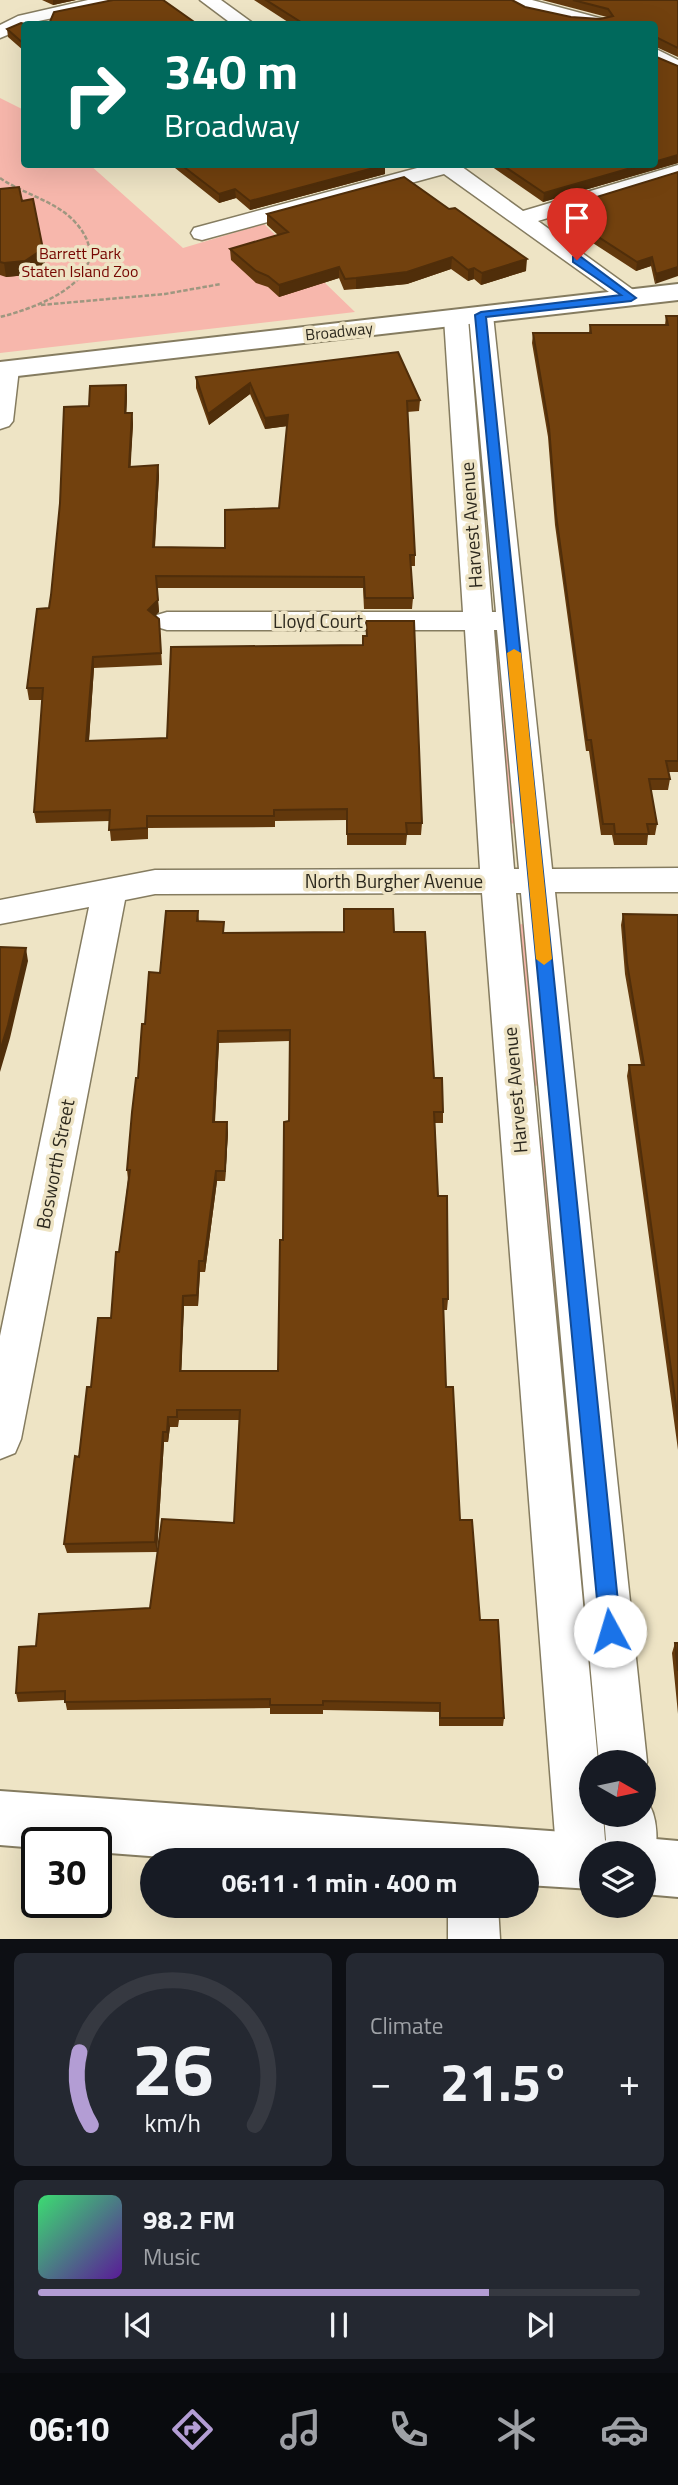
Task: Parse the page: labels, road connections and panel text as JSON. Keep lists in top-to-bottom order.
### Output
{
  "streets": {
    "street": [
      "Broadway",
      "Harvest Avenue",
      "Lloyd Court",
      "North Burgher Avenue",
      "Bosworth Street"
    ]
  },
  "crossings": [
    ["Broadway", "Harvest Avenue"],
    ["Harvest Avenue", "Lloyd Court"],
    ["Harvest Avenue", "North Burgher Avenue"],
    ["North Burgher Avenue", "Bosworth Street"]
  ],
  "parks": ["Barrett Park Staten Island Zoo"],
  "north": "right",
  "page": {
    "turn": ["340 m", "Broadway"],
    "limit": "30",
    "trip": "06:11 · 1 min · 400 m",
    "tile": "Climate",
    "heat": ["−", "21.5°", "+"],
    "song": ["98.2 FM", "Music"],
    "tabs": "06:10",
    "gauge": ["26", "km/h"]
  }
}
